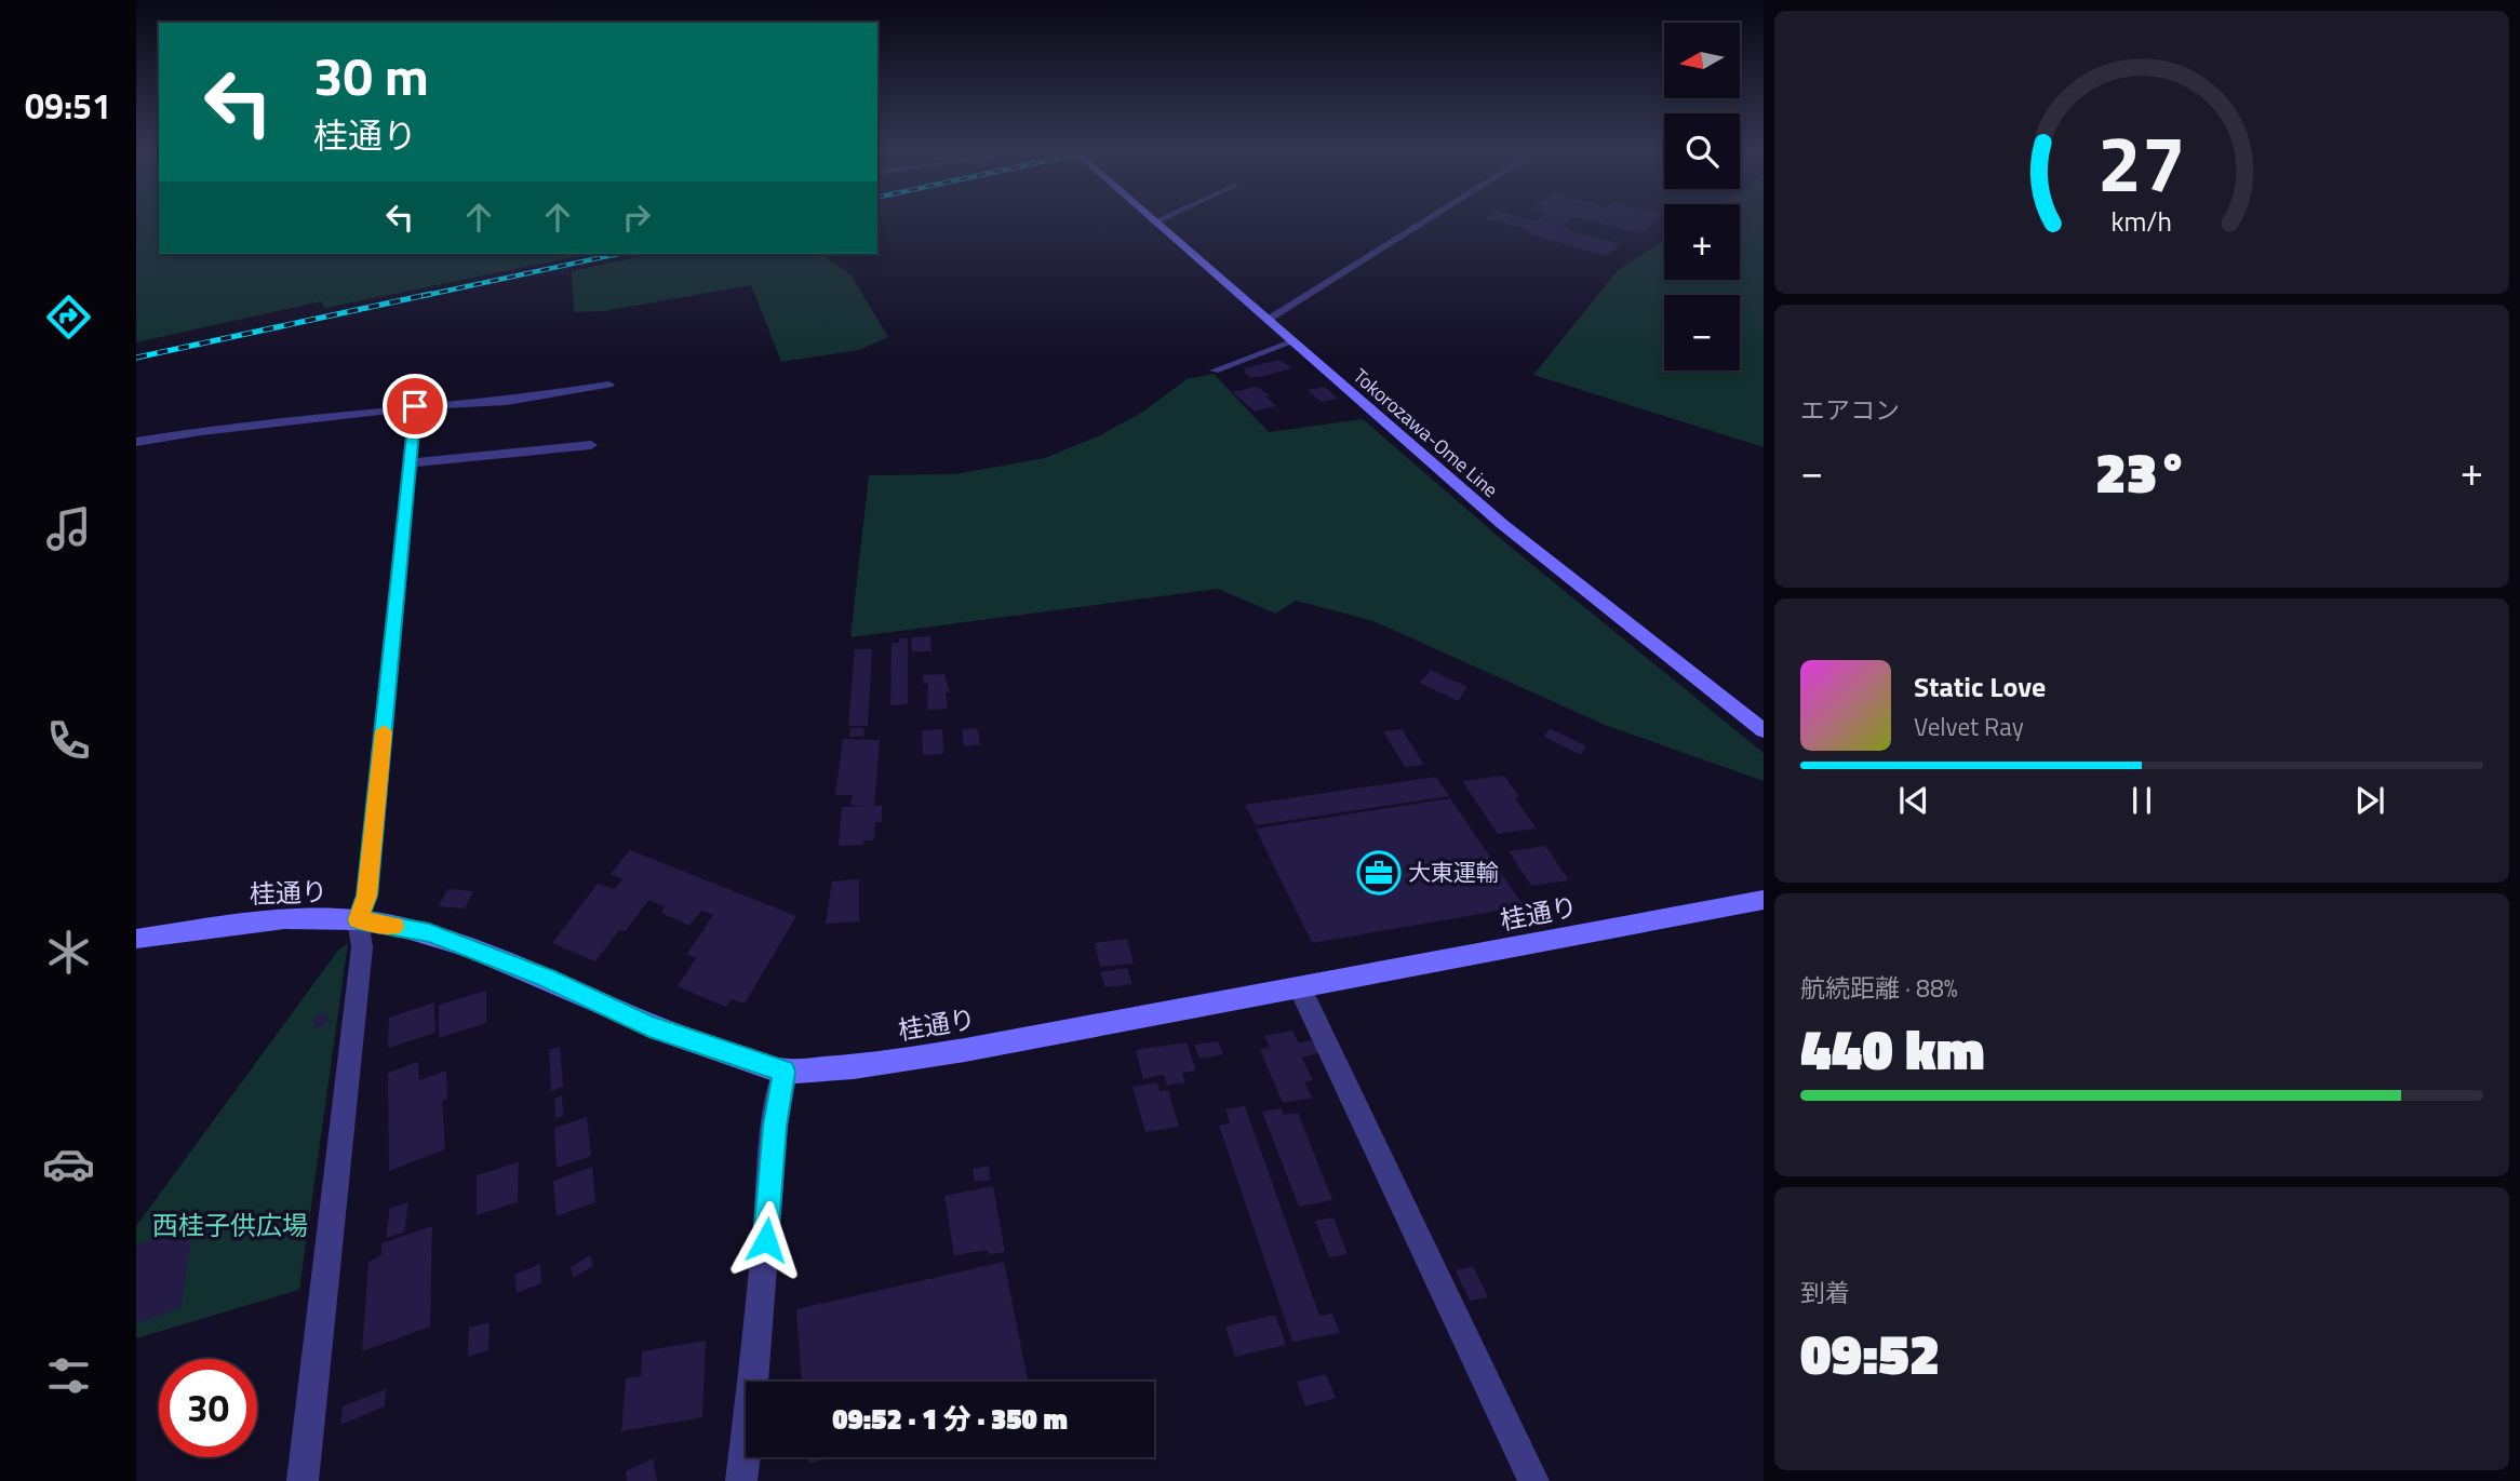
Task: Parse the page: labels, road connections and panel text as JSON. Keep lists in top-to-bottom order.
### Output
{
  "streets": {
    "main road": ["Tokorozawa-Ome Line", "桂通り"]
  },
  "parks": ["西桂子供広場"],
  "places": {
    "office": ["大東運輸"]
  },
  "north": "left",
  "page": {
    "tabs": "09:51",
    "map_buttons": ["+", "−"],
    "turn": ["30 m", "桂通り"],
    "tile": [
      "エアコン",
      ["航続距離 · 88%", "440 km"],
      ["到着", "09:52"]
    ],
    "heat": ["−", "23°", "+"],
    "song": ["Static Love", "Velvet Ray"],
    "limit": "30",
    "trip": "09:52 · 1 分 · 350 m",
    "gauge": ["27", "km/h"]
  }
}
